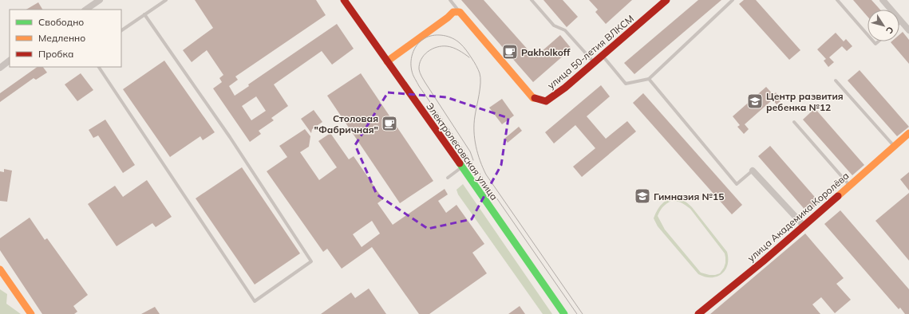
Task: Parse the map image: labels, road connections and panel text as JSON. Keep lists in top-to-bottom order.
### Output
{
  "streets": {
    "street": ["улица 50-летия ВЛКСМ", "Электролесовская улица", "улица Академика Королёва"]
  },
  "places": {
    "cafe": ["Pakholkoff", "Столовая \"Фабричная\""],
    "school or university": ["Центр развития ребенка №12", "Гимназия №15"]
  },
  "legend": ["Свободно", "Медленно", "Пробка"],
  "north": "bottom right"
}
